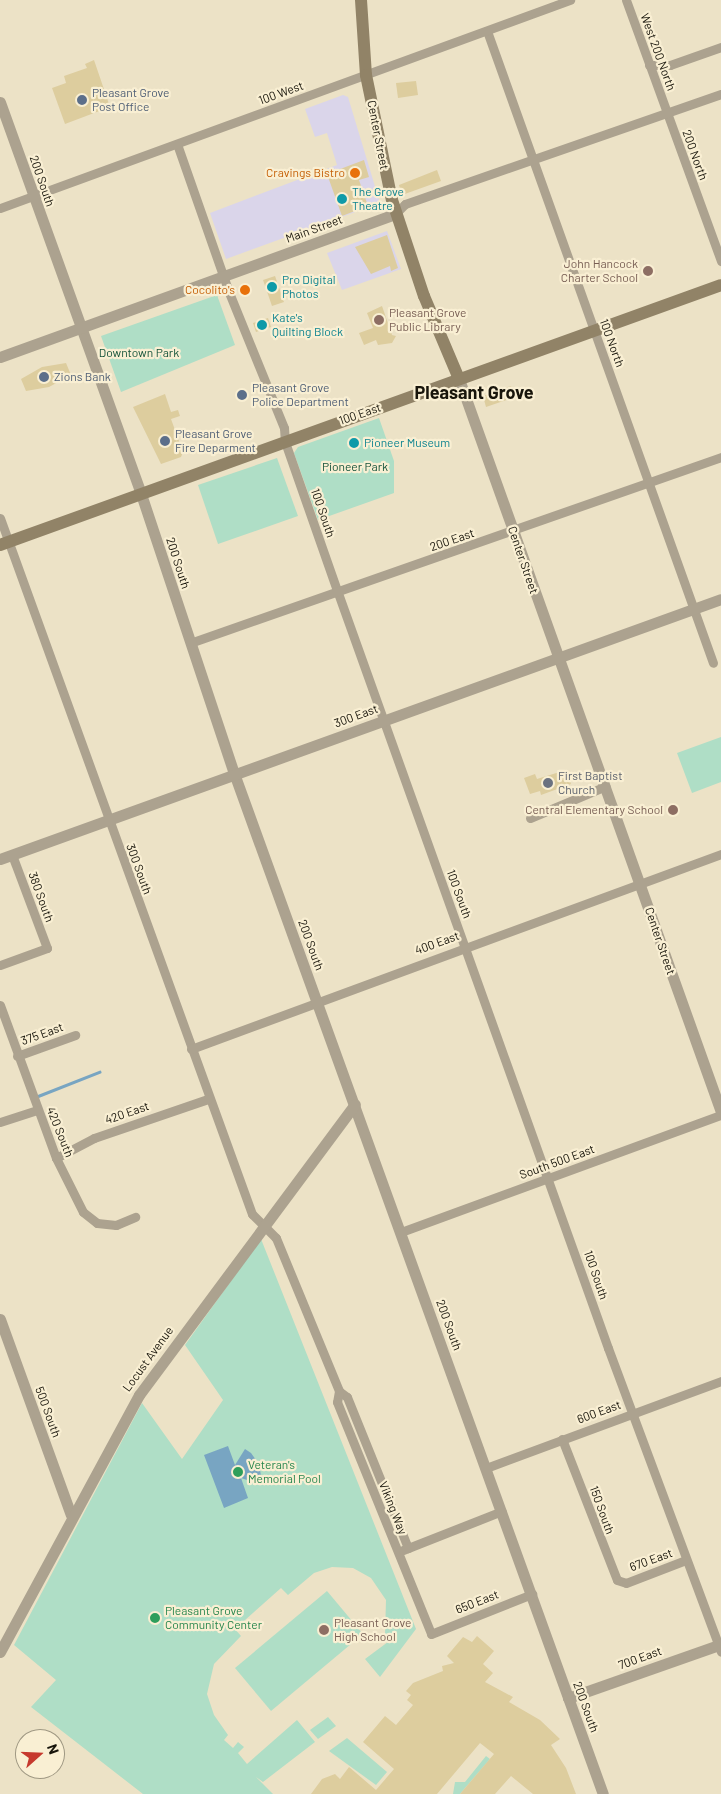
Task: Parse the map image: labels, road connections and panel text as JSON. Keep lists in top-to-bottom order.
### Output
{
  "streets": {
    "main road": ["Center Street", "100 East"],
    "street": [
      "West 200 North",
      "100 West",
      "200 North",
      "200 South",
      "Main Street",
      "100 North",
      "100 South",
      "200 East",
      "300 East",
      "300 South",
      "380 South",
      "400 East",
      "375 East",
      "420 East",
      "420 South",
      "South 500 East",
      "Locust Avenue",
      "500 South",
      "600 East",
      "Viking Way",
      "150 South",
      "670 East",
      "650 East",
      "700 East"
    ]
  },
  "crossings": [
    ["West 200 North", "200 North"],
    ["West 200 North", "Main Street"],
    ["100 West", "Center Street"],
    ["100 West", "200 South"],
    ["100 West", "100 North"],
    ["100 West", "100 South"],
    ["Center Street", "Main Street"],
    ["Center Street", "100 East"],
    ["Center Street", "200 East"],
    ["Center Street", "300 East"],
    ["Center Street", "400 East"],
    ["Center Street", "South 500 East"],
    ["200 North", "Main Street"],
    ["200 South", "Main Street"],
    ["200 South", "100 East"],
    ["200 South", "200 East"],
    ["200 South", "300 East"],
    ["200 South", "400 East"],
    ["200 South", "South 500 East"],
    ["200 South", "Locust Avenue"],
    ["200 South", "600 East"],
    ["200 South", "650 East"],
    ["200 South", "700 East"],
    ["Main Street", "100 North"],
    ["Main Street", "100 South"],
    ["100 North", "100 East"],
    ["100 North", "200 East"],
    ["100 North", "300 East"],
    ["100 East", "100 South"],
    ["100 East", "300 South"],
    ["100 South", "200 East"],
    ["100 South", "300 East"],
    ["100 South", "400 East"],
    ["100 South", "South 500 East"],
    ["100 South", "600 East"],
    ["100 South", "670 East"],
    ["100 South", "700 East"],
    ["300 East", "300 South"],
    ["300 East", "380 South"],
    ["300 South", "400 East"],
    ["300 South", "420 East"],
    ["300 South", "Locust Avenue"],
    ["300 South", "Viking Way"],
    ["375 East", "420 South"],
    ["420 East", "420 South"],
    ["Locust Avenue", "500 South"],
    ["Locust Avenue", "Viking Way"],
    ["600 East", "150 South"],
    ["Viking Way", "650 East"],
    ["150 South", "670 East"]
  ],
  "districts": ["Pleasant Grove"],
  "parks": ["Downtown Park", "Pioneer Park"],
  "places": [
    "Pleasant Grove Post Office",
    "Cravings Bistro",
    "The Grove Theatre",
    "John Hancock Charter School",
    "Pro Digital Photos",
    "Cocolito's",
    "Pleasant Grove Public Library",
    "Kate's Quilting Block",
    "Zions Bank",
    "Pleasant Grove Police Department",
    "Pleasant Grove Fire Deparment",
    "Pioneer Museum",
    "First Baptist Church",
    "Central Elementary School",
    "Veteran's Memorial Pool",
    "Pleasant Grove Community Center",
    "Pleasant Grove High School"
  ],
  "north": "right"
}
